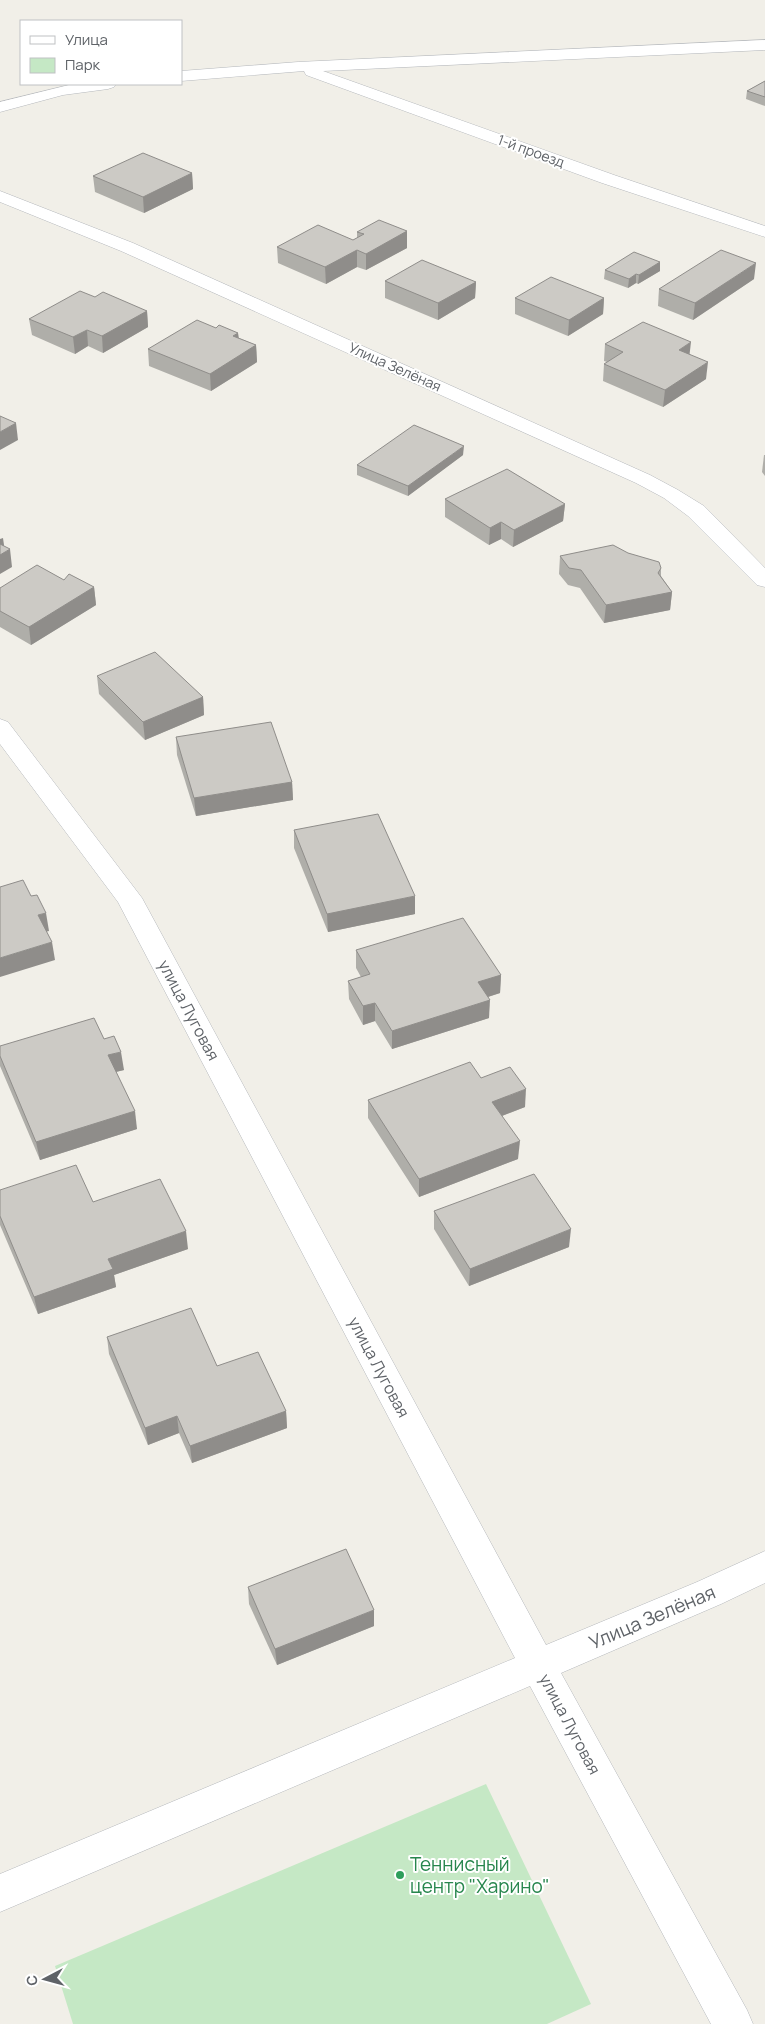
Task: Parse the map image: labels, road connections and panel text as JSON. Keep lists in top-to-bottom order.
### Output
{
  "streets": {
    "street": ["1-й проезд", "Улица Зелёная", "улица Луговая"]
  },
  "crossings": [
    ["Улица Зелёная", "улица Луговая"]
  ],
  "places": ["Теннисный центр \"Харино\""],
  "legend": ["Улица", "Парк"],
  "north": "left"
}
